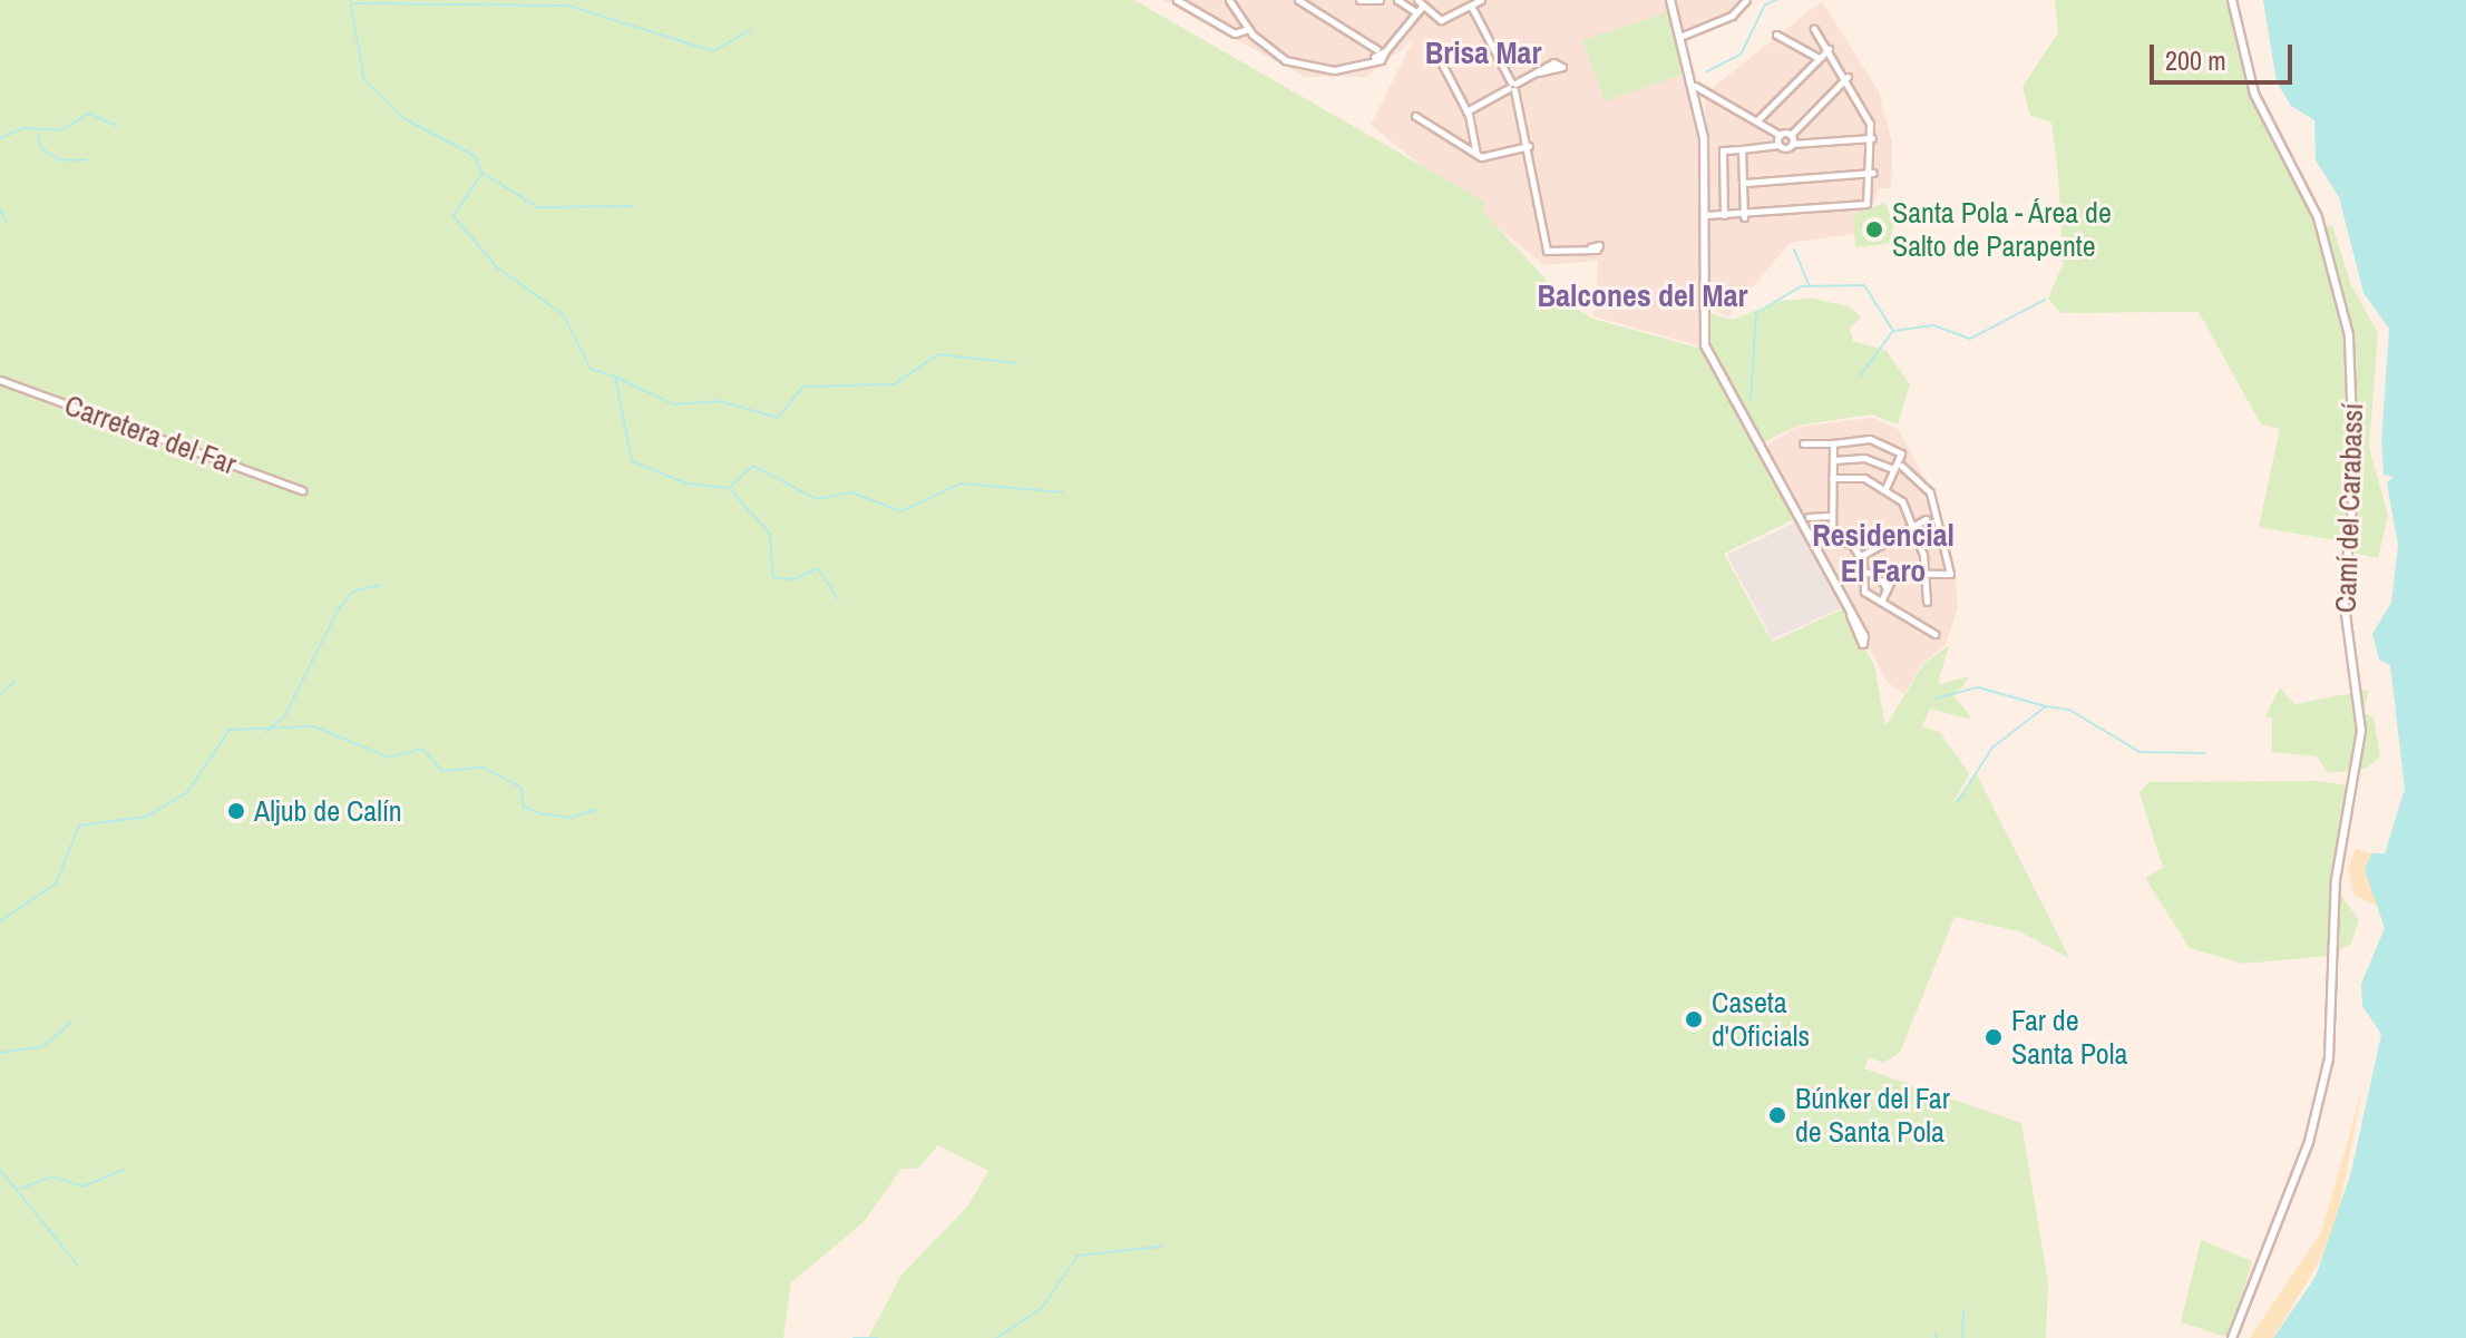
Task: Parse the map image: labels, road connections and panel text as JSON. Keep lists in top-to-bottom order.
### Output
{
  "streets": {
    "street": ["Carretera del Far", "Camí del Carabassí"]
  },
  "districts": ["Brisa Mar", "Balcones del Mar", "Residencial El Faro"],
  "places": [
    "Santa Pola - Área de Salto de Parapente",
    "Aljub de Calín",
    "Caseta d'Oficials",
    "Far de Santa Pola",
    "Búnker del Far de Santa Pola"
  ],
  "scale_bar": "200 m"
}
